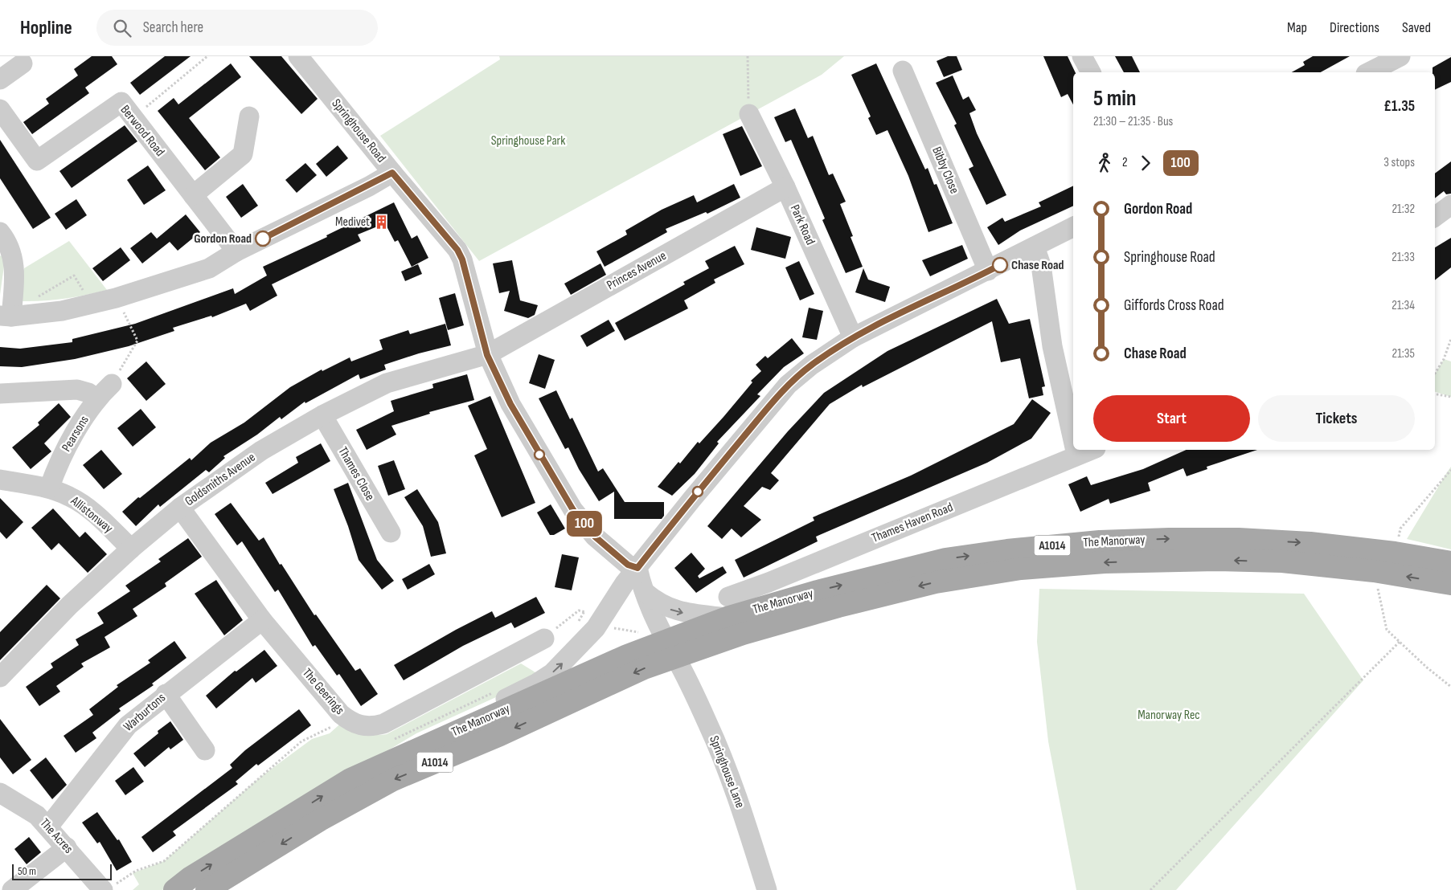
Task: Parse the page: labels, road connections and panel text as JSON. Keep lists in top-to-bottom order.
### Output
{
  "streets": {
    "main road": ["The Manorway", "A1014"],
    "street": [
      "Berwood Road",
      "Springhouse Road",
      "Bibby Close",
      "Park Road",
      "Princes Avenue",
      "Pearsons",
      "Thames Close",
      "Goldsmiths Avenue",
      "Allistonway",
      "Thames Haven Road",
      "The Geerings",
      "Warburtons",
      "Springhouse Lane",
      "The Acres"
    ]
  },
  "crossings": [
    ["Springhouse Road", "Princes Avenue"],
    ["Springhouse Road", "Goldsmiths Avenue"],
    ["Park Road", "Princes Avenue"],
    ["Princes Avenue", "Goldsmiths Avenue"],
    ["Pearsons", "Allistonway"],
    ["Thames Close", "Goldsmiths Avenue"],
    ["Goldsmiths Avenue", "Allistonway"],
    ["Goldsmiths Avenue", "The Geerings"],
    ["Thames Haven Road", "The Manorway"],
    ["The Manorway", "Springhouse Lane"],
    ["The Geerings", "Warburtons"],
    ["Warburtons", "The Acres"]
  ],
  "parks": ["Springhouse Park", "Manorway Rec"],
  "places": {
    "building": ["Medivet"],
    "other": ["Gordon Road", "Chase Road"]
  },
  "lines": ["bus line 100"],
  "scale_bar": "50 m",
  "page": {
    "header": "Hopline",
    "search": "Search here",
    "nav": ["Map", "Directions", "Saved"],
    "on_map": "100",
    "heading": ["5 min", "21:30 – 21:35 · Bus", "£1.35"],
    "legs": ["2", "100", "3 stops"],
    "list": [
      {
        "name": "Gordon Road",
        "value": "21:32"
      },
      {
        "name": "Springhouse Road",
        "value": "21:33"
      },
      {
        "name": "Giffords Cross Road",
        "value": "21:34"
      },
      {
        "name": "Chase Road",
        "value": "21:35"
      }
    ],
    "buttons": ["Start", "Tickets"],
    "scale": "50 m"
  }
}
